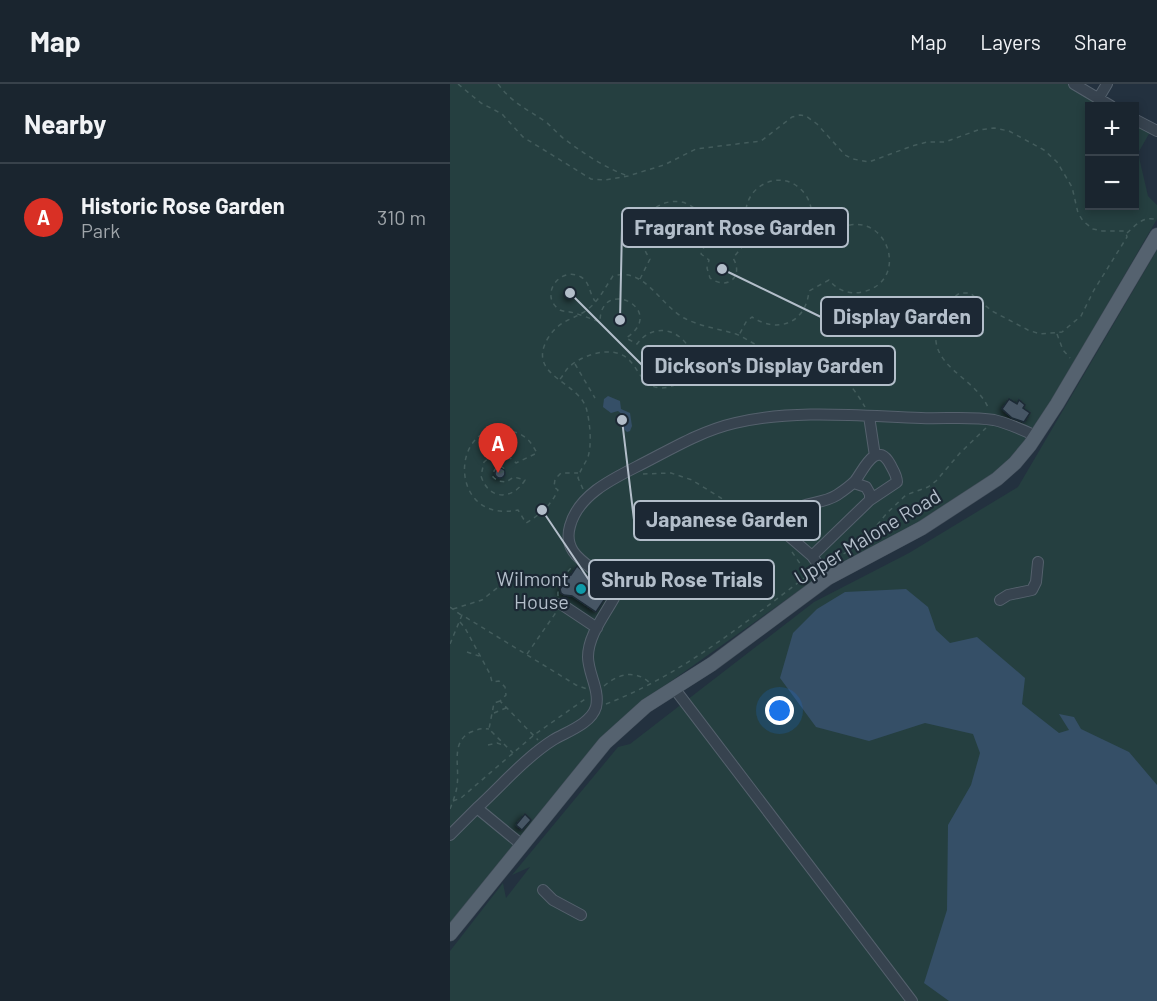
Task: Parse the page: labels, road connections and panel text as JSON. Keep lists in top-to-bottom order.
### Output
{
  "streets": {
    "main road": ["Upper Malone Road"]
  },
  "places": [
    "Display Garden",
    "Dickson's Display Garden",
    "Fragrant Rose Garden",
    "Japanese Garden",
    "Shrub Rose Trials",
    "Wilmont House"
  ],
  "page": {
    "header": "Map",
    "nav": ["Map", "Layers", "Share"],
    "heading": "Nearby",
    "map_buttons": ["+", "−"],
    "list": [
      {
        "mark": "A",
        "name": "Historic Rose Garden",
        "note": "Park",
        "value": "310 m"
      }
    ],
    "pins": "A"
  }
}
